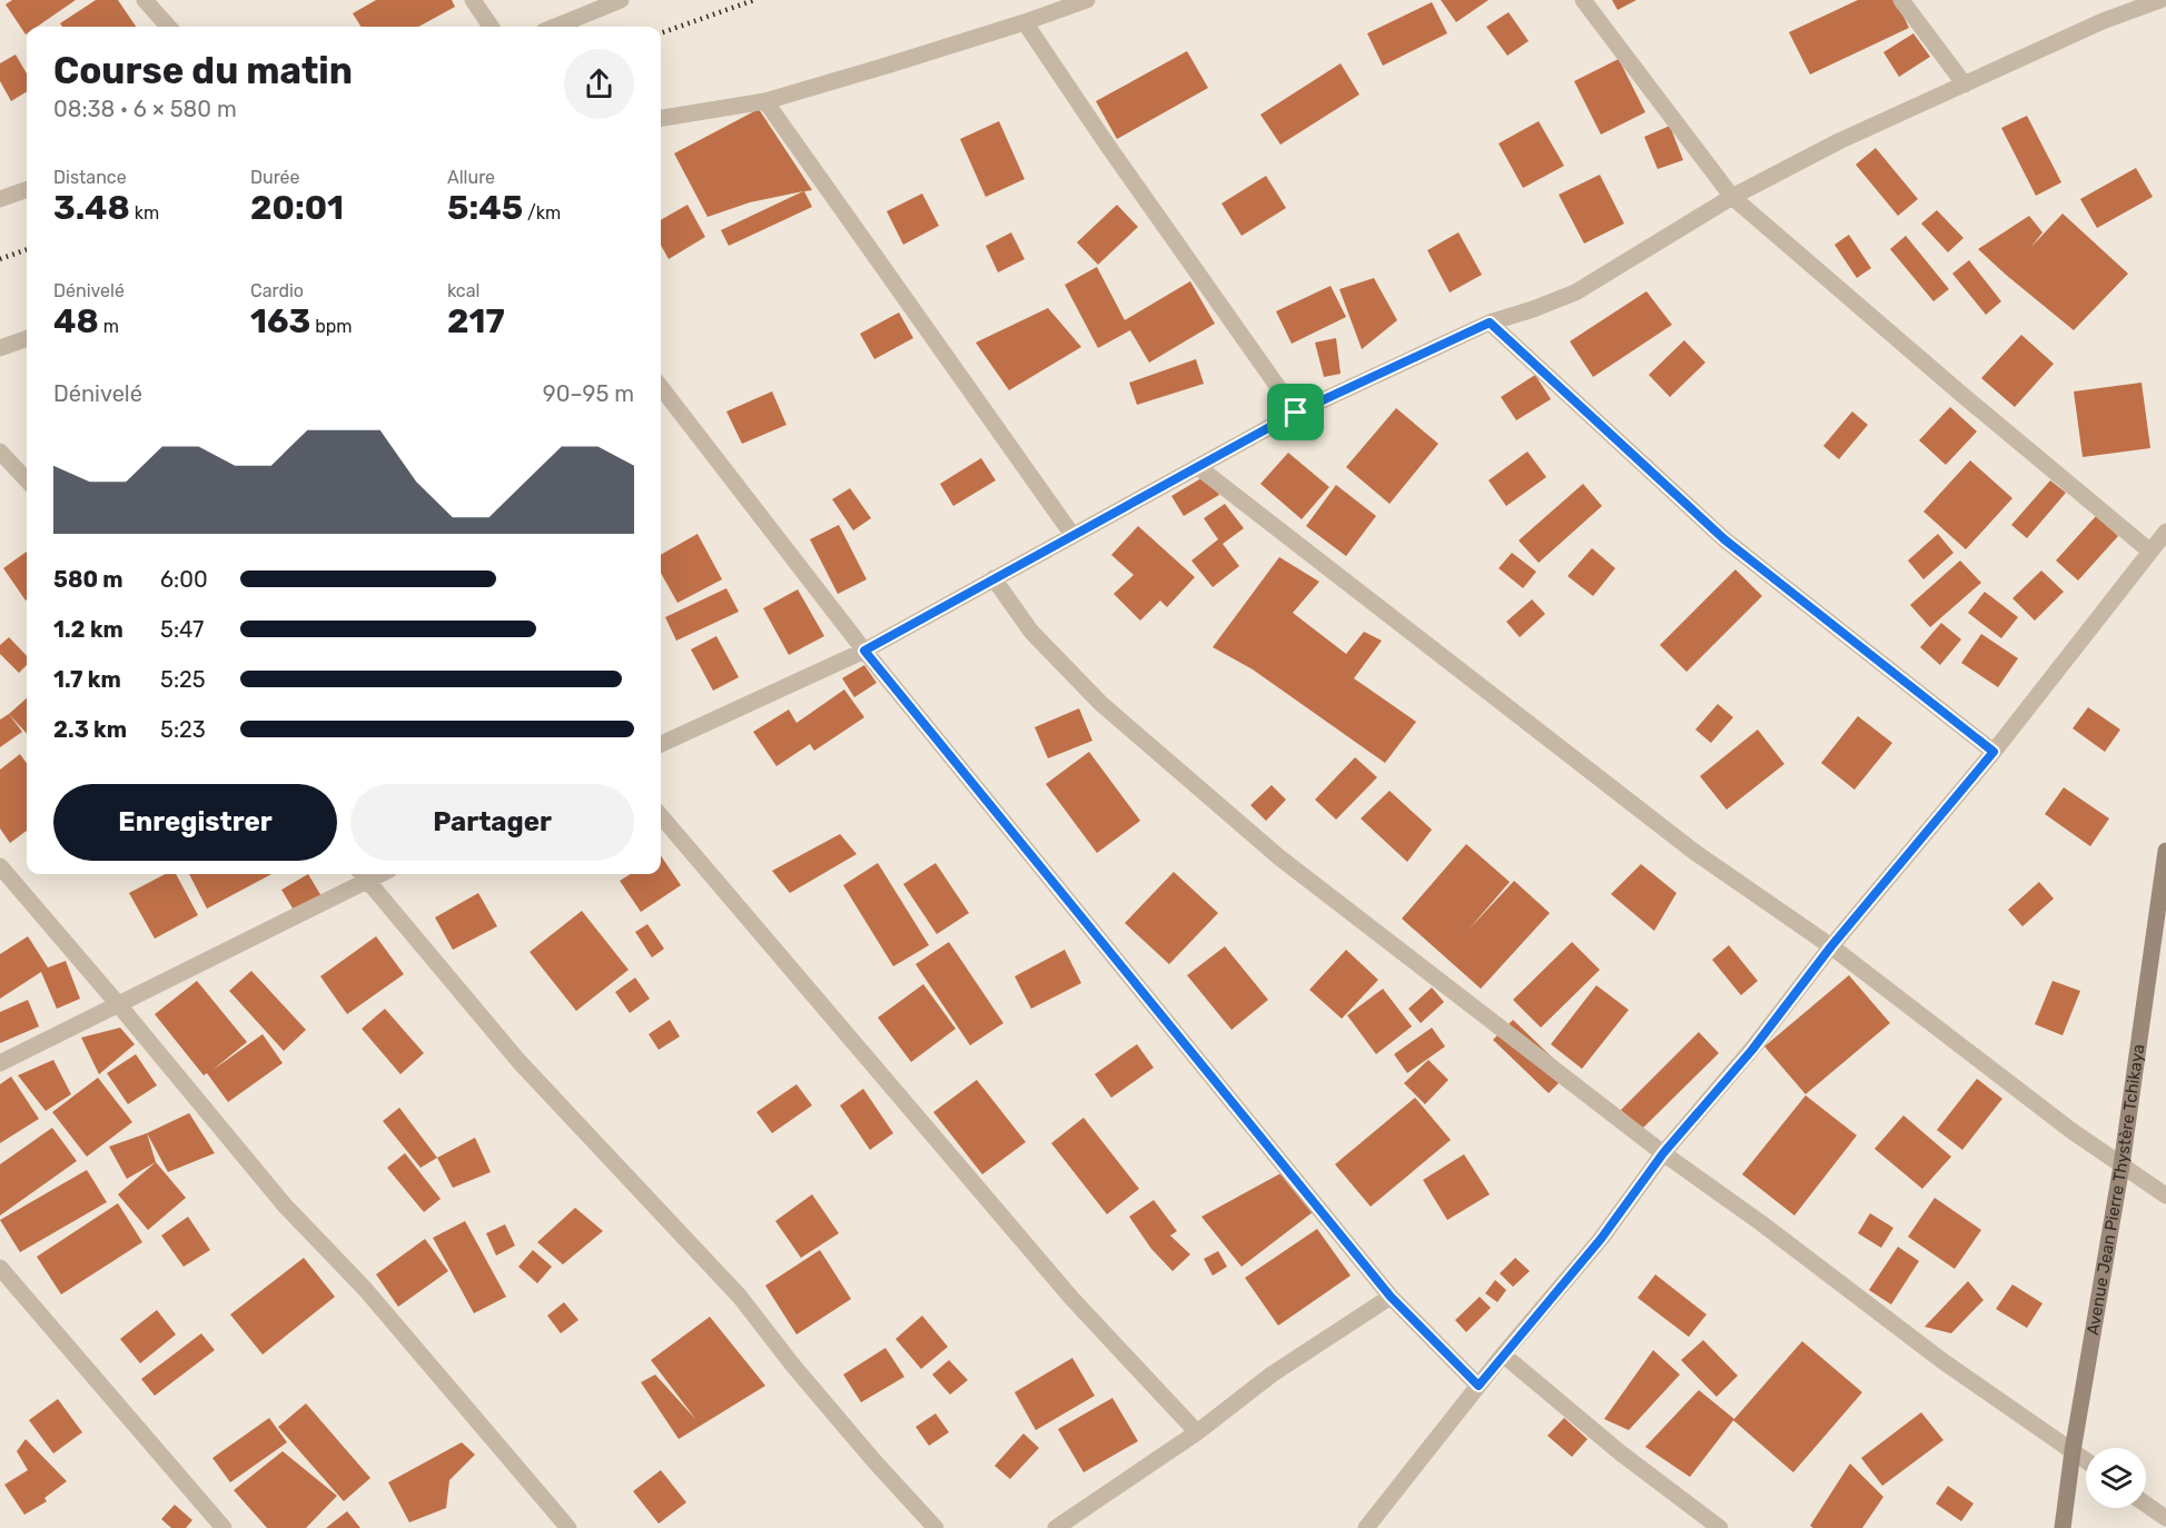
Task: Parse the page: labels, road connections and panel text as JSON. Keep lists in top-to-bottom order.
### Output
{
  "streets": {
    "street": ["Avenue Jean Pierre Thystère Tchikaya"]
  },
  "page": {
    "heading": ["Course du matin", "08:38 · 6 × 580 m"],
    "stats": [
      ["Distance", "3.48 km"],
      ["Durée", "20:01"],
      ["Allure", "5:45 /km"],
      ["Dénivelé", "48 m"],
      ["Cardio", "163 bpm"],
      ["kcal", "217"]
    ],
    "chart": ["Dénivelé", "90–95 m"],
    "list": [
      {
        "name": "580 m",
        "note": "6:00"
      },
      {
        "name": "1.2 km",
        "note": "5:47"
      },
      {
        "name": "1.7 km",
        "note": "5:25"
      },
      {
        "name": "2.3 km",
        "note": "5:23"
      }
    ],
    "buttons": ["Enregistrer", "Partager"]
  }
}
